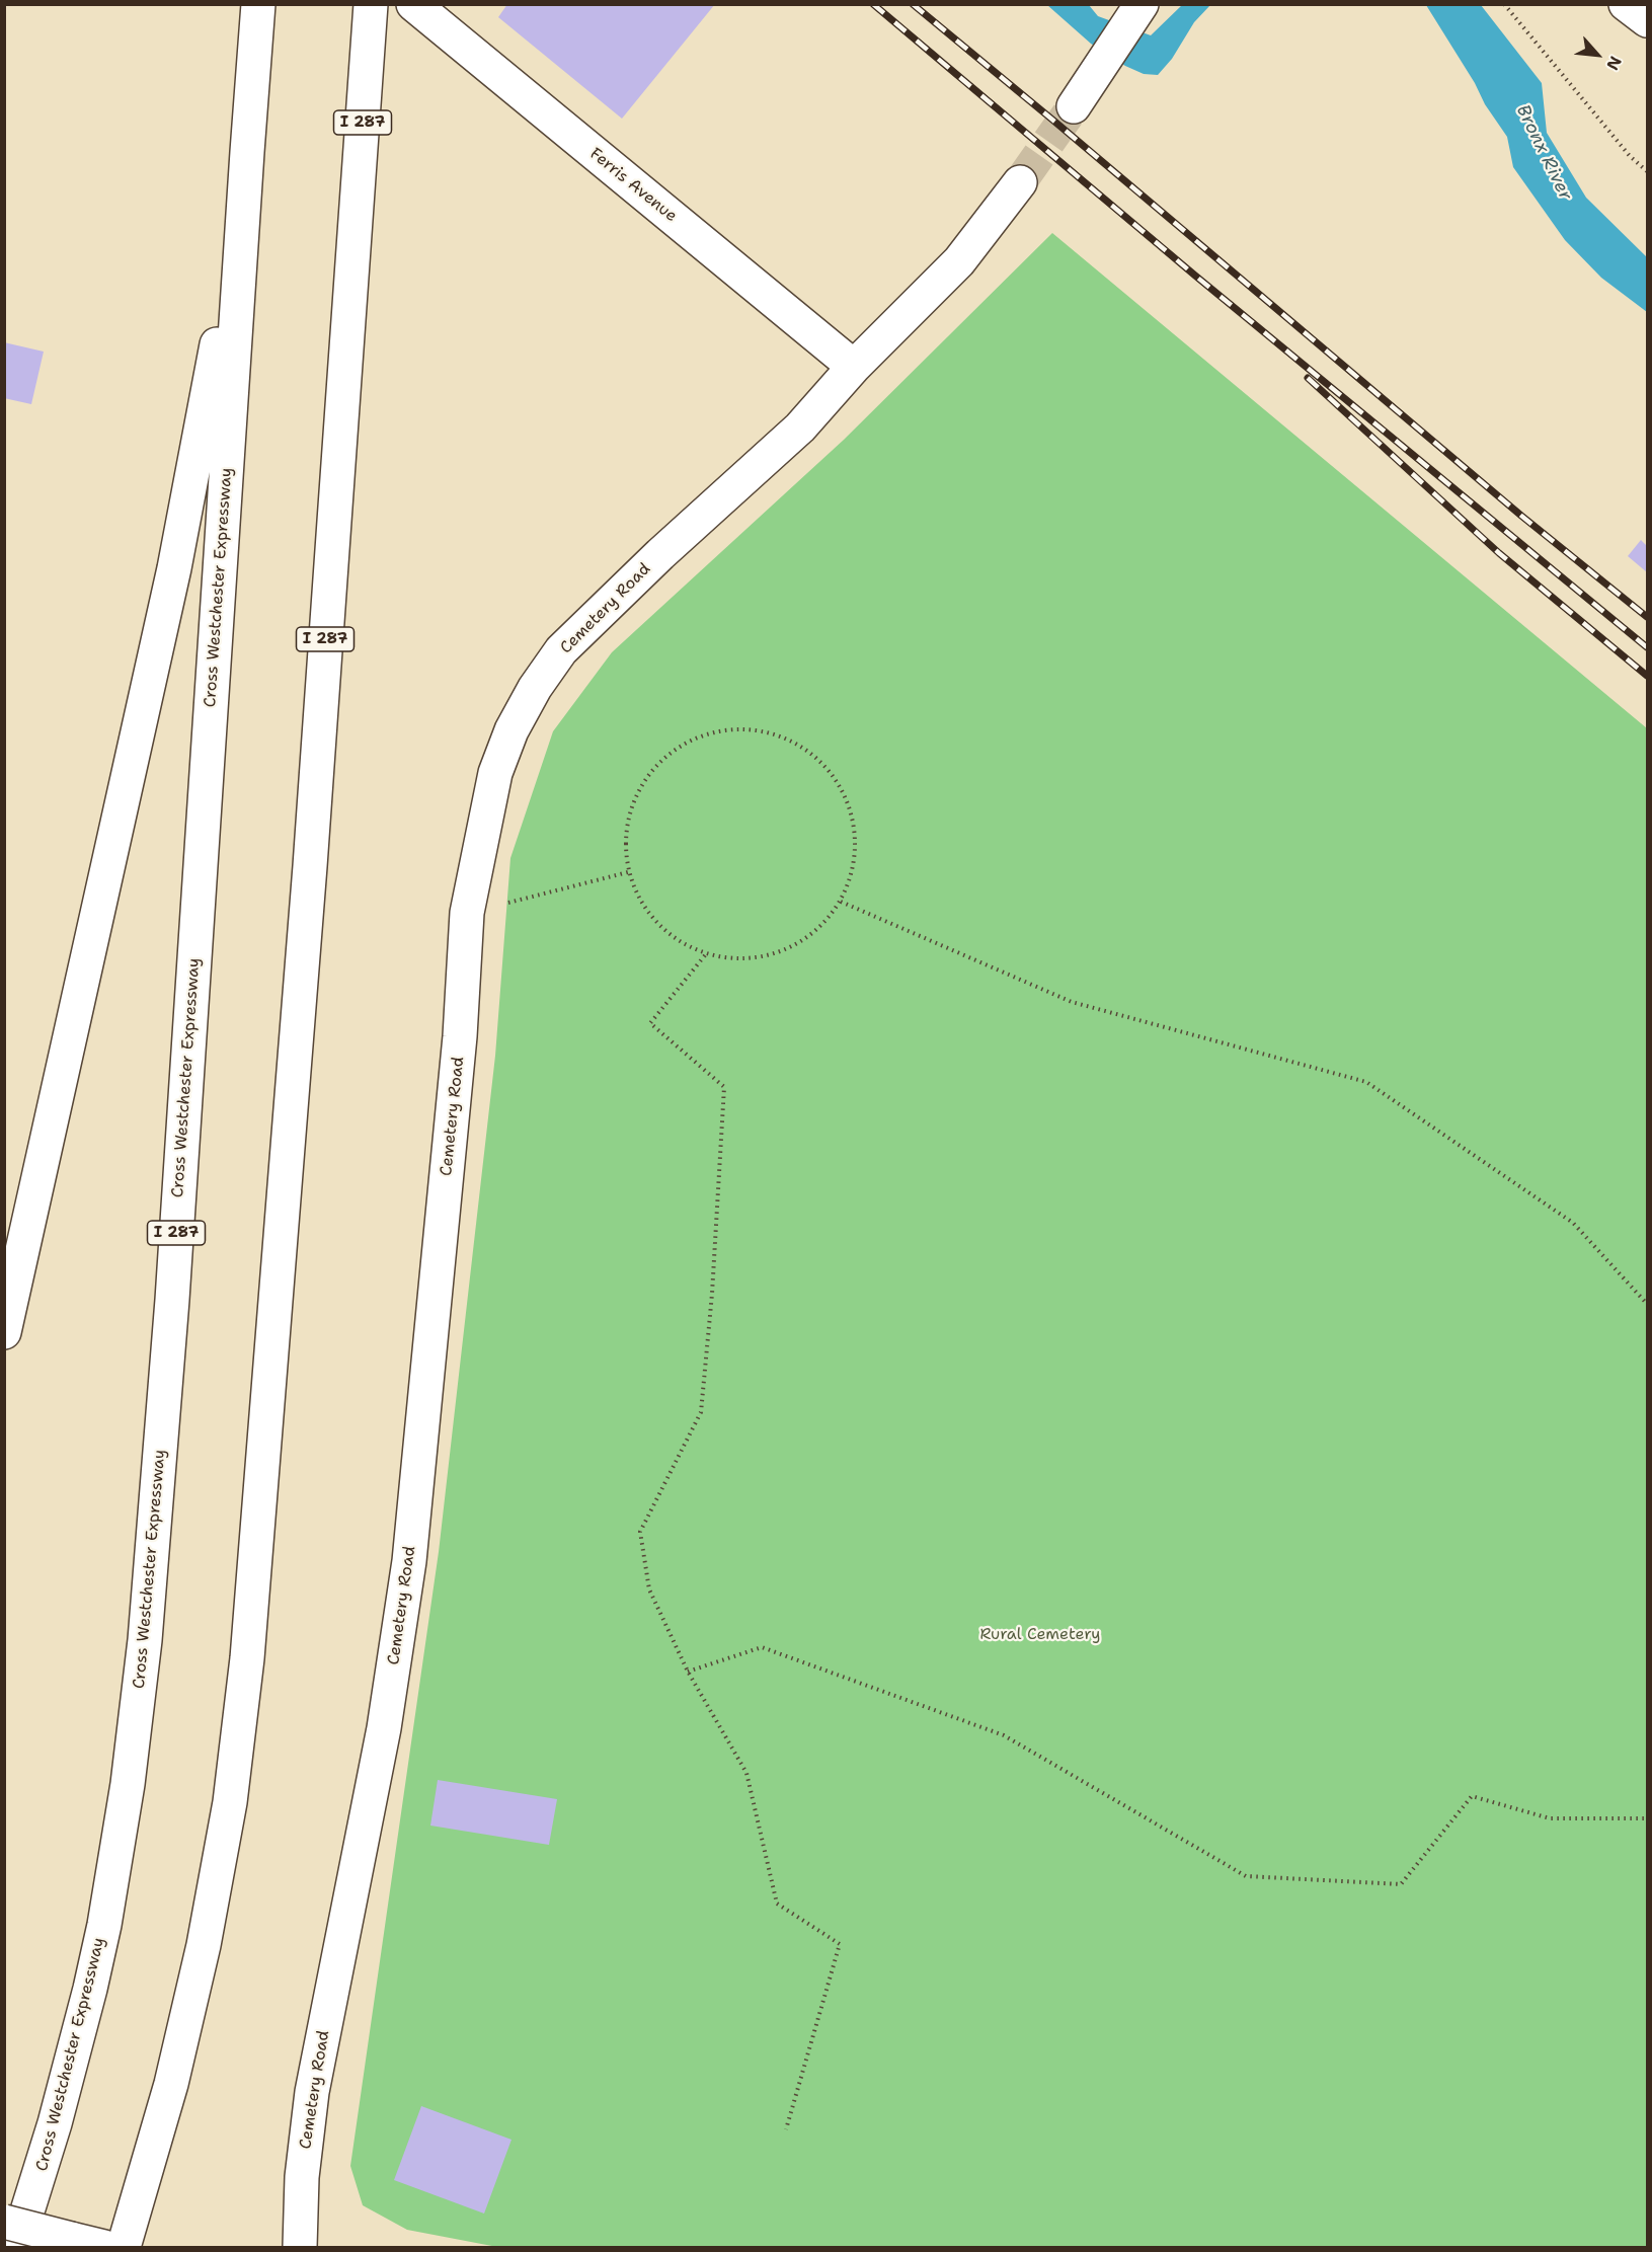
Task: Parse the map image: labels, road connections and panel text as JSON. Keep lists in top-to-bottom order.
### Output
{
  "streets": {
    "main road": [
      "I 287",
      "Ferris Avenue",
      "Cross Westchester Expressway",
      "Cemetery Road"
    ]
  },
  "crossings": [
    ["Ferris Avenue", "Cemetery Road"]
  ],
  "water": ["Bronx River"],
  "parks": ["Rural Cemetery"],
  "north": "bottom right"
}
